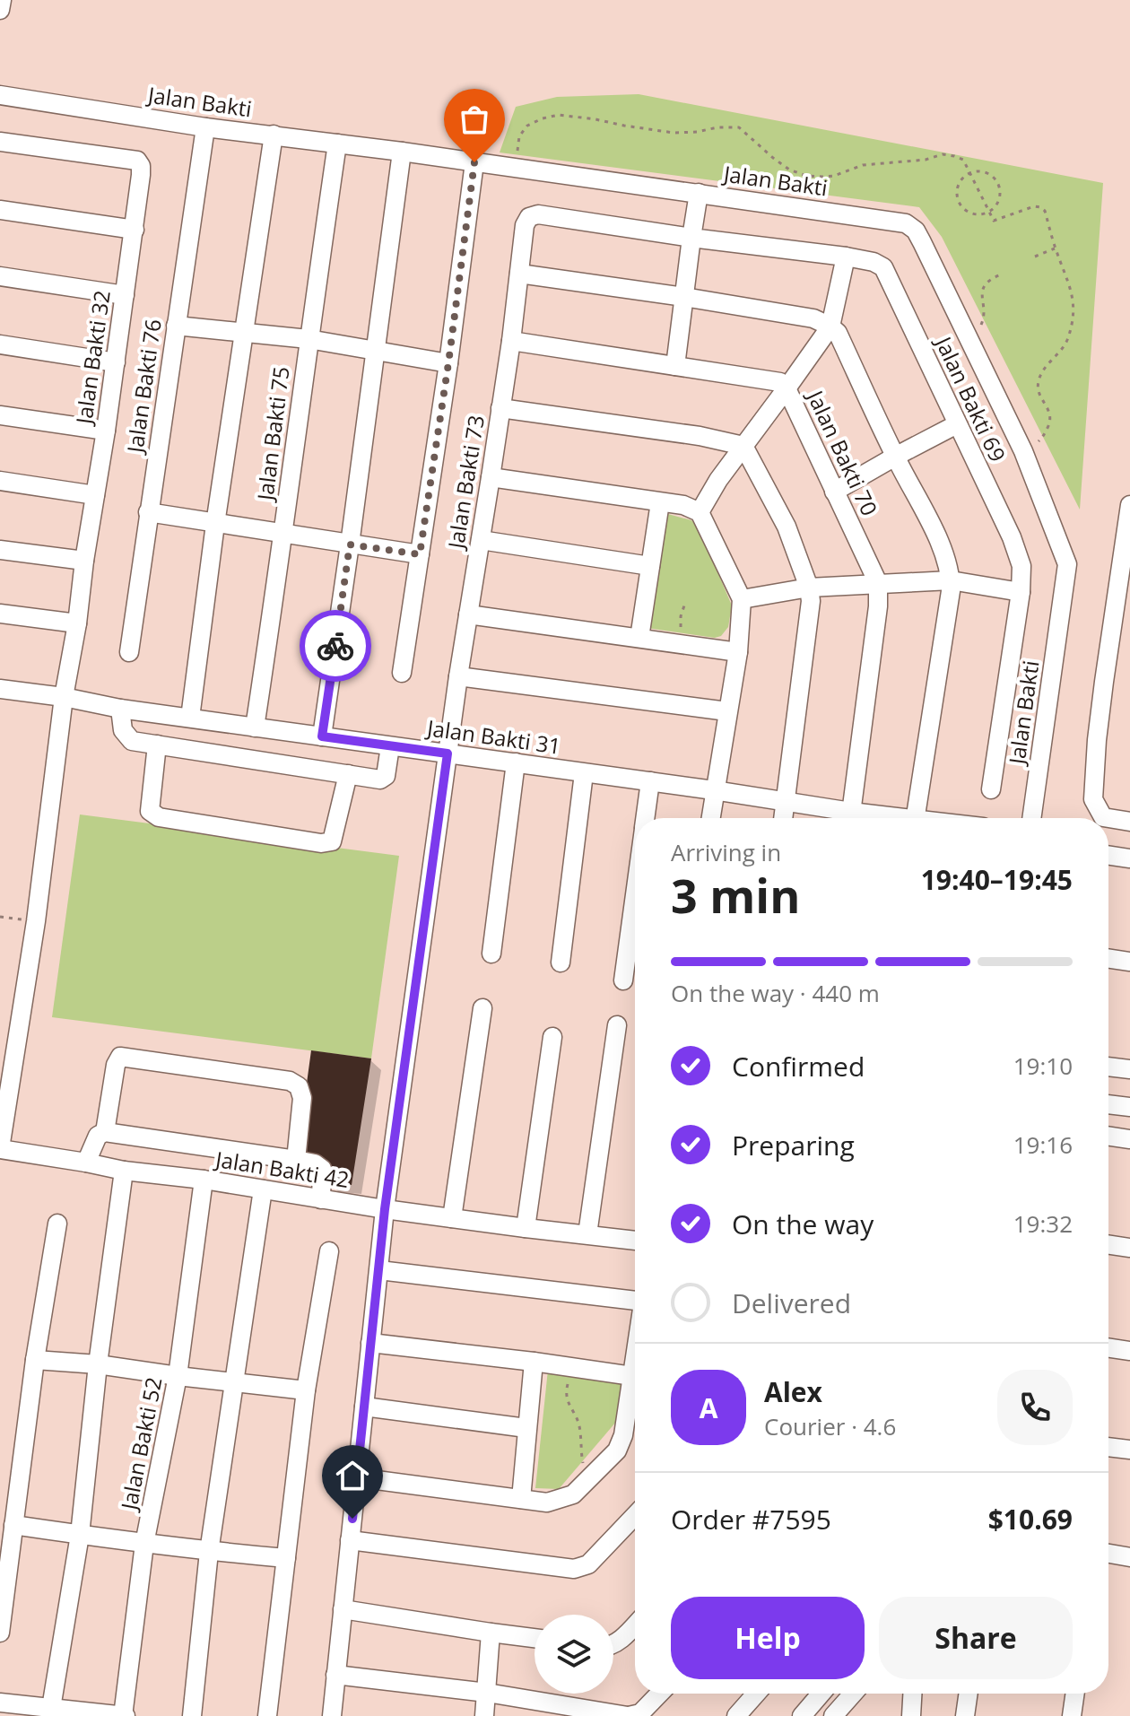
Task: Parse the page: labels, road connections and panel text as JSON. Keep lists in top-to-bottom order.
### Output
{
  "streets": {
    "street": [
      "Jalan Bakti",
      "Jalan Bakti 32",
      "Jalan Bakti 76",
      "Jalan Bakti 69",
      "Jalan Bakti 75",
      "Jalan Bakti 70",
      "Jalan Bakti 73",
      "Jalan Bakti 31",
      "Jalan Bakti 42",
      "Jalan Bakti 52"
    ]
  },
  "crossings": [
    ["Jalan Bakti", "Jalan Bakti 76"],
    ["Jalan Bakti", "Jalan Bakti 75"],
    ["Jalan Bakti 32", "Jalan Bakti 31"],
    ["Jalan Bakti 32", "Jalan Bakti 42"],
    ["Jalan Bakti 69", "Jalan Bakti 73"],
    ["Jalan Bakti 75", "Jalan Bakti 31"],
    ["Jalan Bakti 70", "Jalan Bakti 73"],
    ["Jalan Bakti 73", "Jalan Bakti 31"],
    ["Jalan Bakti 73", "Jalan Bakti 42"],
    ["Jalan Bakti 42", "Jalan Bakti 52"]
  ],
  "page": {
    "heading": ["3 min", "Arriving in", "19:40–19:45"],
    "panel": [
      "Alex",
      "Courier · 4.6",
      "Order #7595",
      "$10.69"
    ],
    "bar": "On the way · 440 m",
    "list": [
      ["Confirmed", "19:10"],
      ["Preparing", "19:16"],
      ["On the way", "19:32"],
      "Delivered"
    ],
    "round": "A",
    "buttons": ["Help", "Share"]
  }
}
